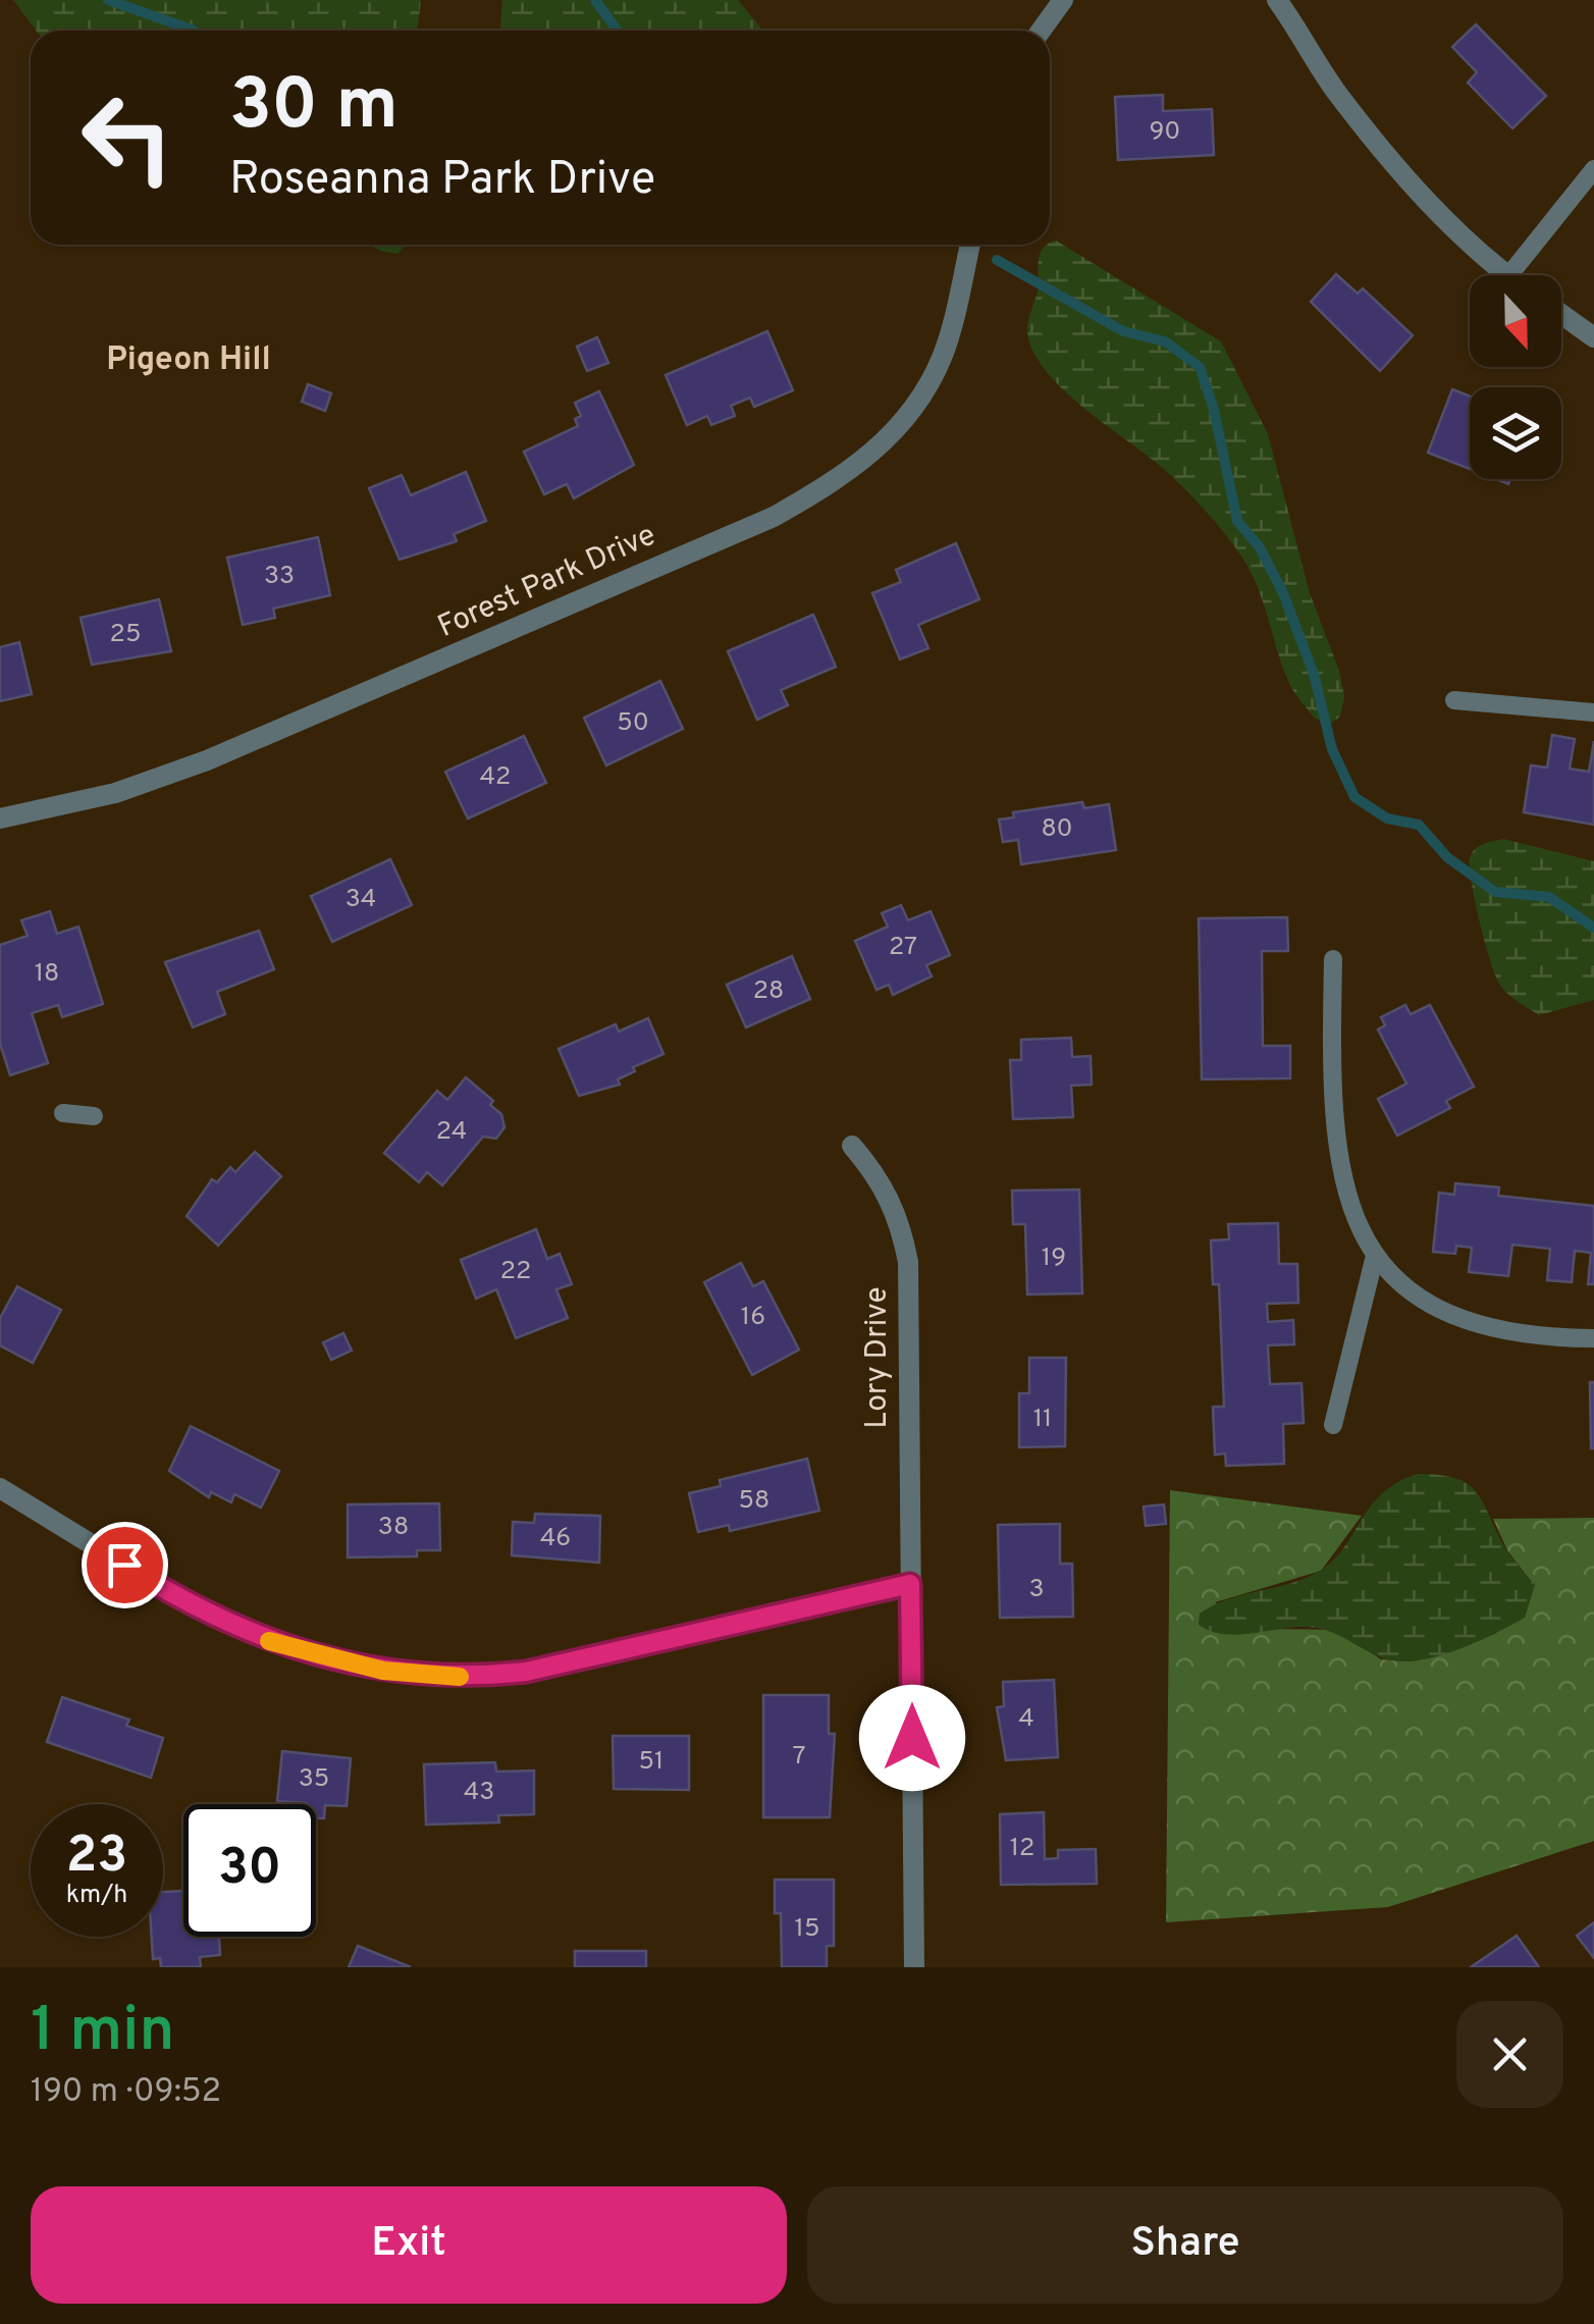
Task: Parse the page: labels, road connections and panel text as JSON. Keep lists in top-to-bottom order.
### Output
{
  "streets": {
    "street": ["Forest Park Drive", "Lory Drive"]
  },
  "districts": ["Pigeon Hill"],
  "house_numbers": [
    "90",
    "33",
    "25",
    "50",
    "42",
    "80",
    "34",
    "27",
    "18",
    "28",
    "24",
    "19",
    "22",
    "16",
    "11",
    "58",
    "38",
    "46",
    "3",
    "4",
    "7",
    "51",
    "35",
    "43",
    "12",
    "15"
  ],
  "north": "bottom",
  "page": {
    "turn": ["30 m", "Roseanna Park Drive"],
    "speed": "23 km/h",
    "limit": "30",
    "heading": ["1 min", "190 m · 09:52"],
    "buttons": ["Exit", "Share"]
  }
}
